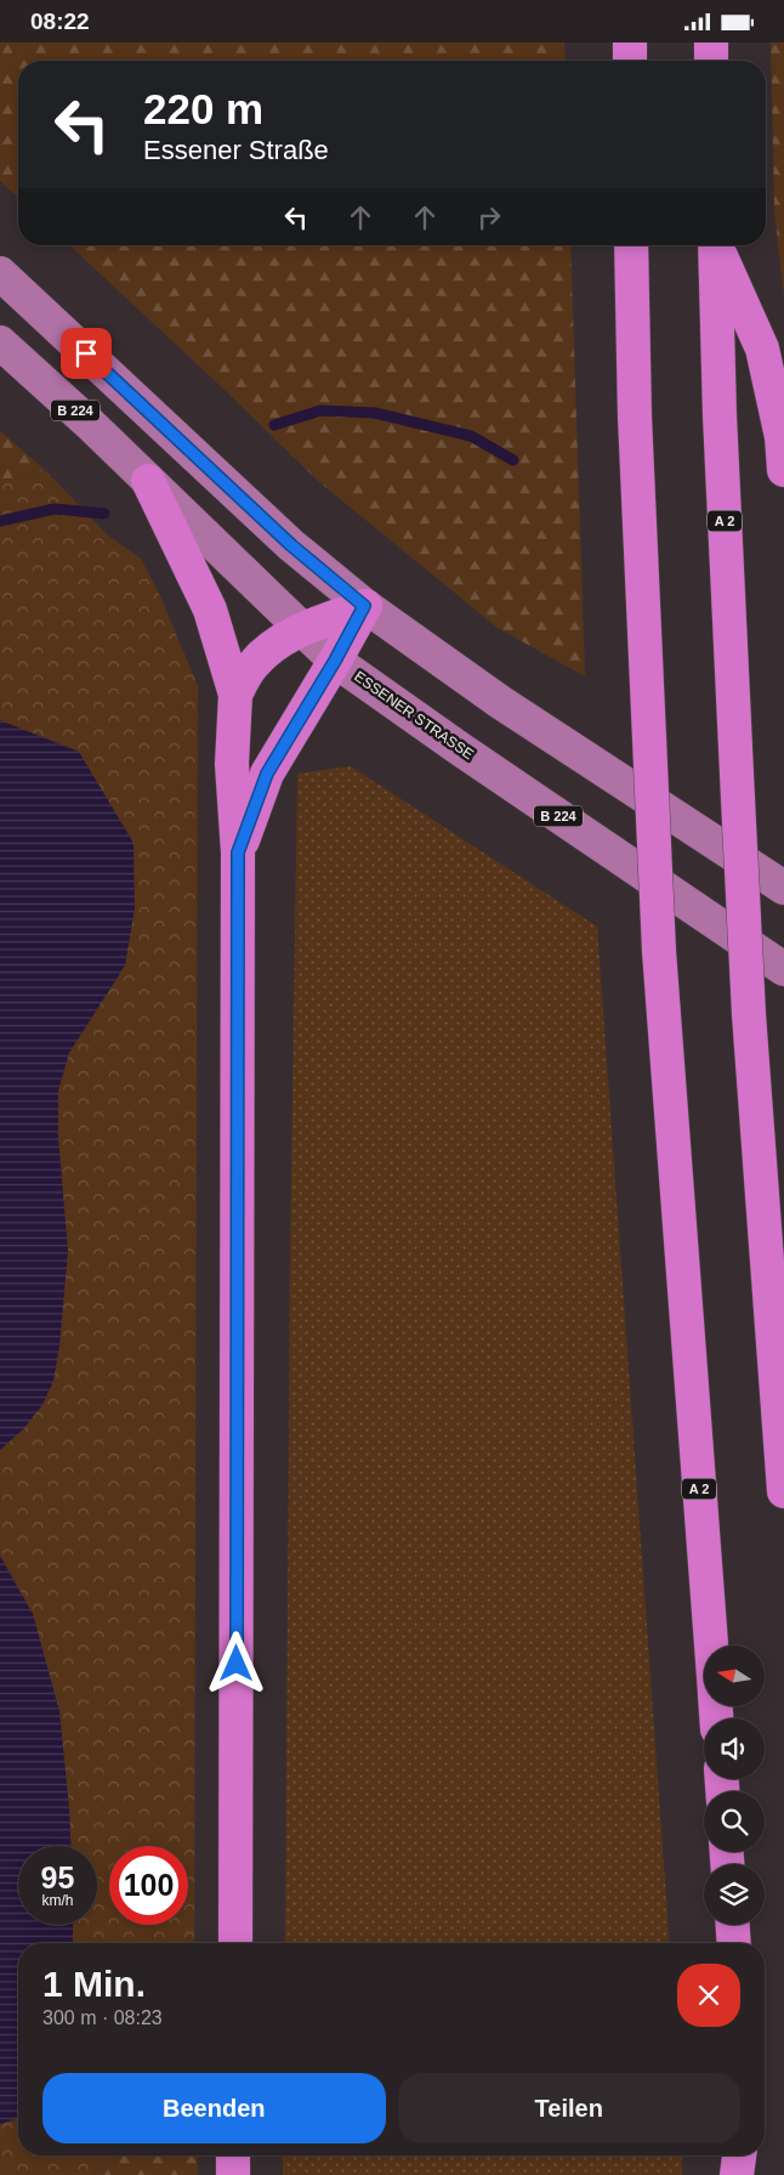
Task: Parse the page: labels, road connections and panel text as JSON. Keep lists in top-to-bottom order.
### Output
{
  "streets": {
    "highway": ["A 2"],
    "main road": ["B 224", "ESSENER STRASSE"]
  },
  "north": "left",
  "page": {
    "status": "08:22",
    "turn": ["220 m", "Essener Straße"],
    "speed": "95 km/h",
    "limit": "100",
    "heading": ["1 Min.", "300 m · 08:23"],
    "buttons": ["Beenden", "Teilen"]
  }
}
